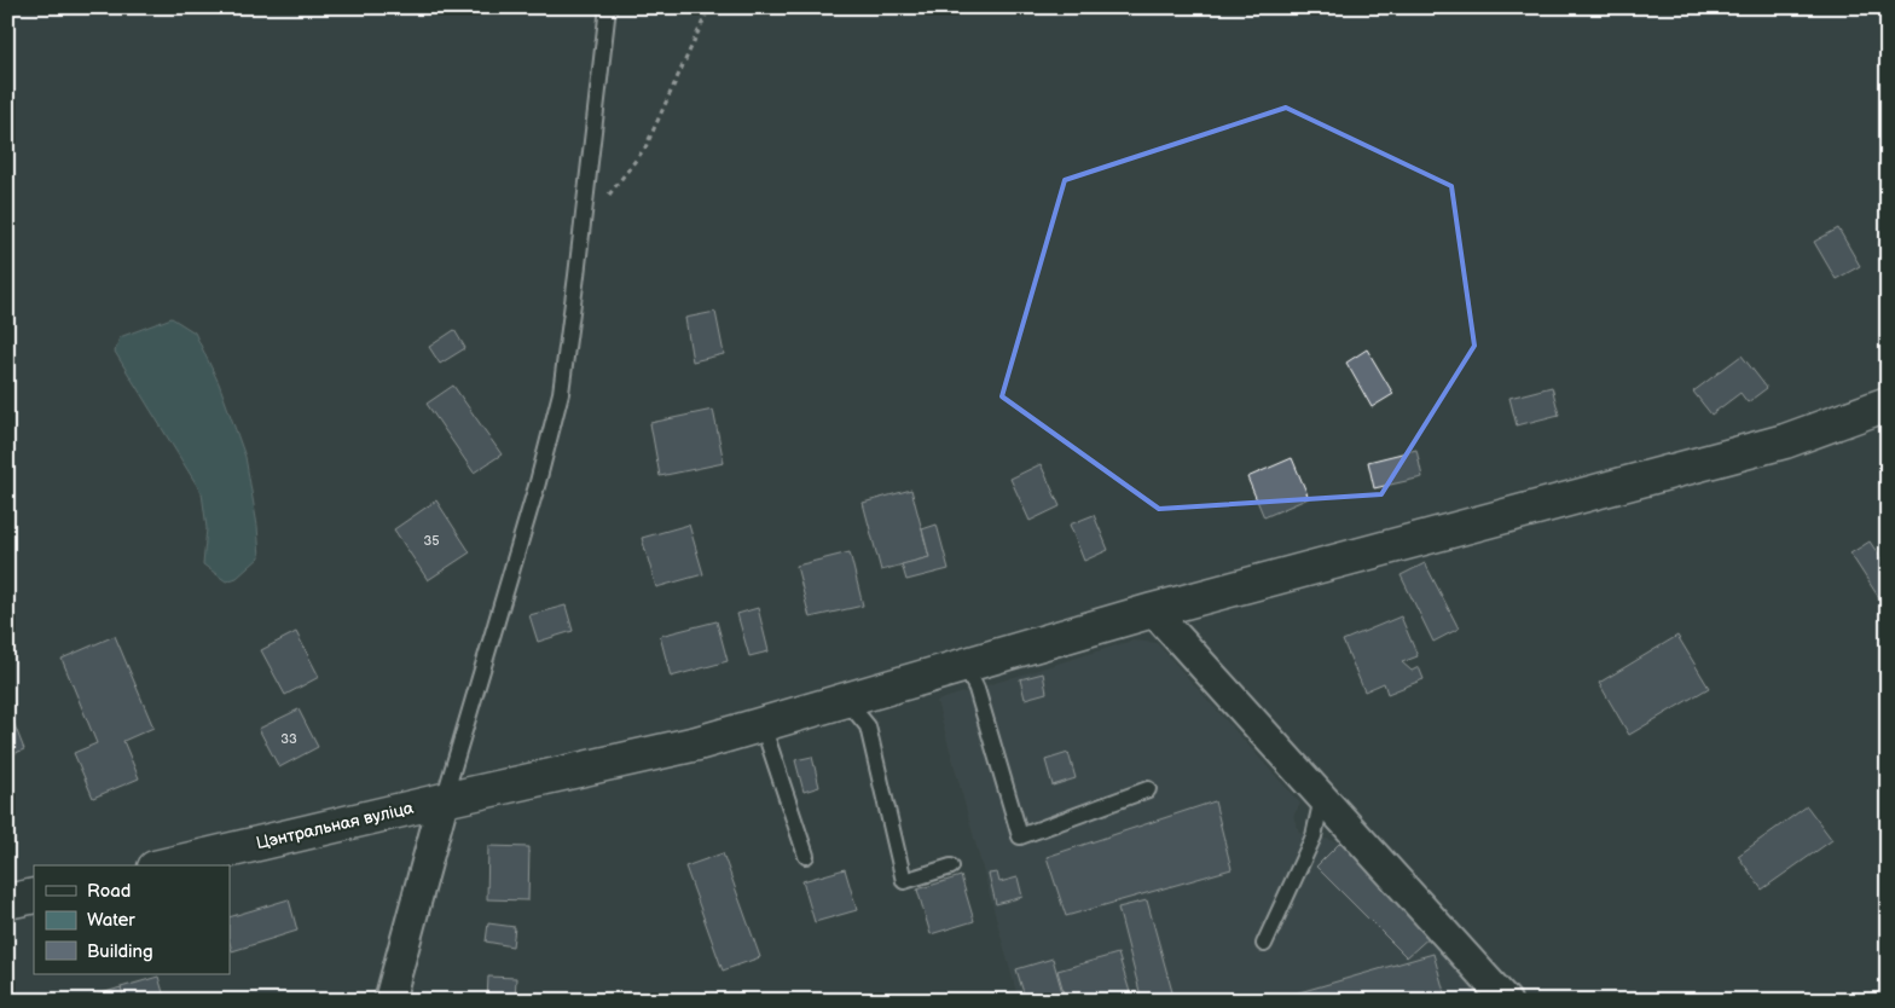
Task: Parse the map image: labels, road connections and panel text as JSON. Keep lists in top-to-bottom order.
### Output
{
  "streets": {
    "street": ["Цэнтральная вуліца"]
  },
  "house_numbers": ["35", "33"],
  "legend": ["Road", "Water", "Building"]
}
